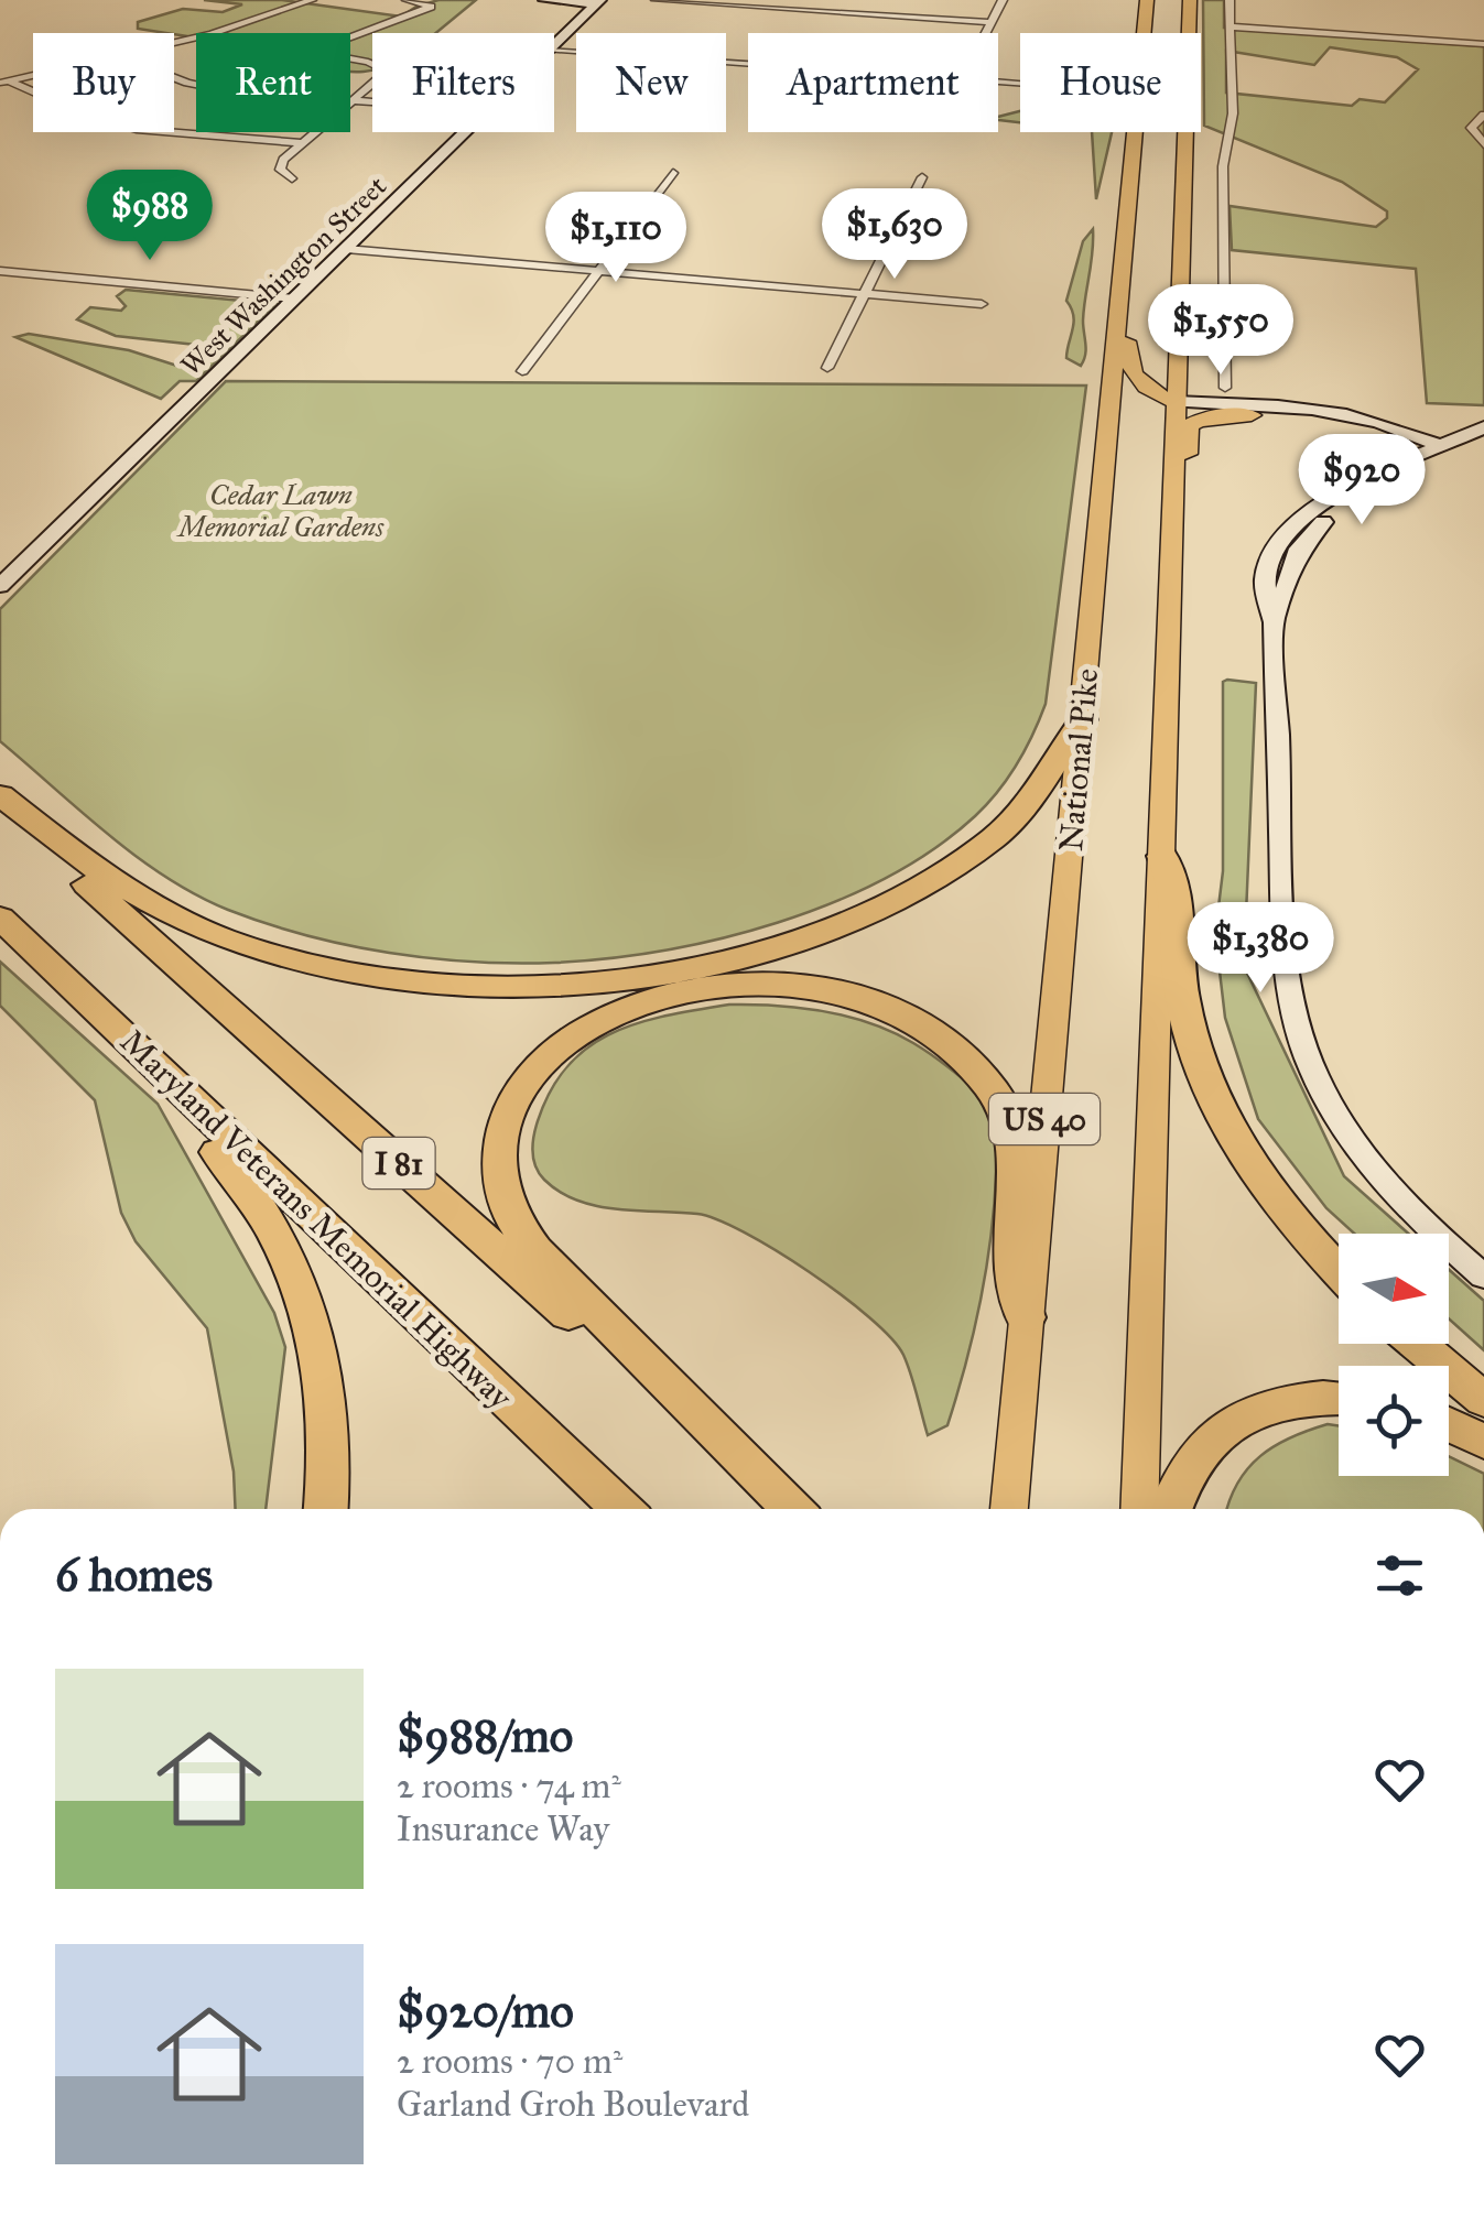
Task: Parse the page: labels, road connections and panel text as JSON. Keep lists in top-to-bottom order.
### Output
{
  "streets": {
    "highway": ["I 81", "Maryland Veterans Memorial Highway"],
    "main road": ["National Pike", "US 40"],
    "street": ["West Washington Street"]
  },
  "parks": ["Cedar Lawn Memorial Gardens"],
  "north": "right",
  "page": {
    "chip": [
      "Buy",
      "Rent",
      "Filters",
      "New",
      "Apartment",
      "House"
    ],
    "price": [
      "$988",
      "$1,630",
      "$1,110",
      "$1,550",
      "$920",
      "$1,380"
    ],
    "heading": "6 homes",
    "list": [
      {
        "name": "$988/mo",
        "note": "2 rooms · 74 m² · Insurance Way"
      },
      {
        "name": "$920/mo",
        "note": "2 rooms · 70 m² · Garland Groh Boulevard"
      }
    ]
  }
}
